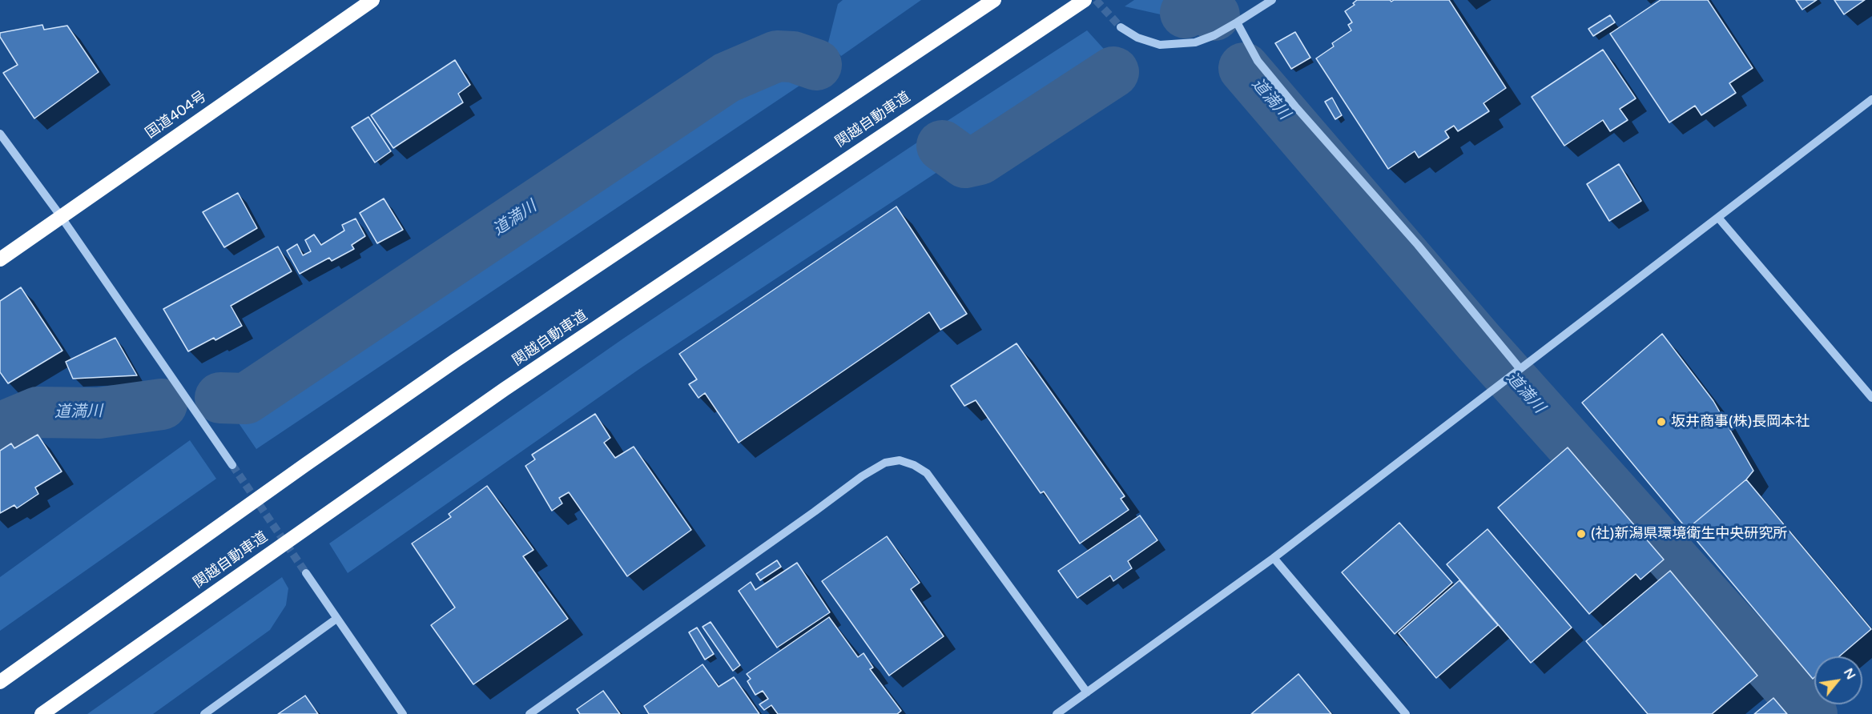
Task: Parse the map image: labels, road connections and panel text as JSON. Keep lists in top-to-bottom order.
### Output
{
  "streets": {
    "highway": ["国道404号", "関越自動車道"]
  },
  "water": ["道満川"],
  "places": ["坂井商事(株)長岡本社", "(社)新潟県環境衛生中央研究所"],
  "north": "top right"
}
